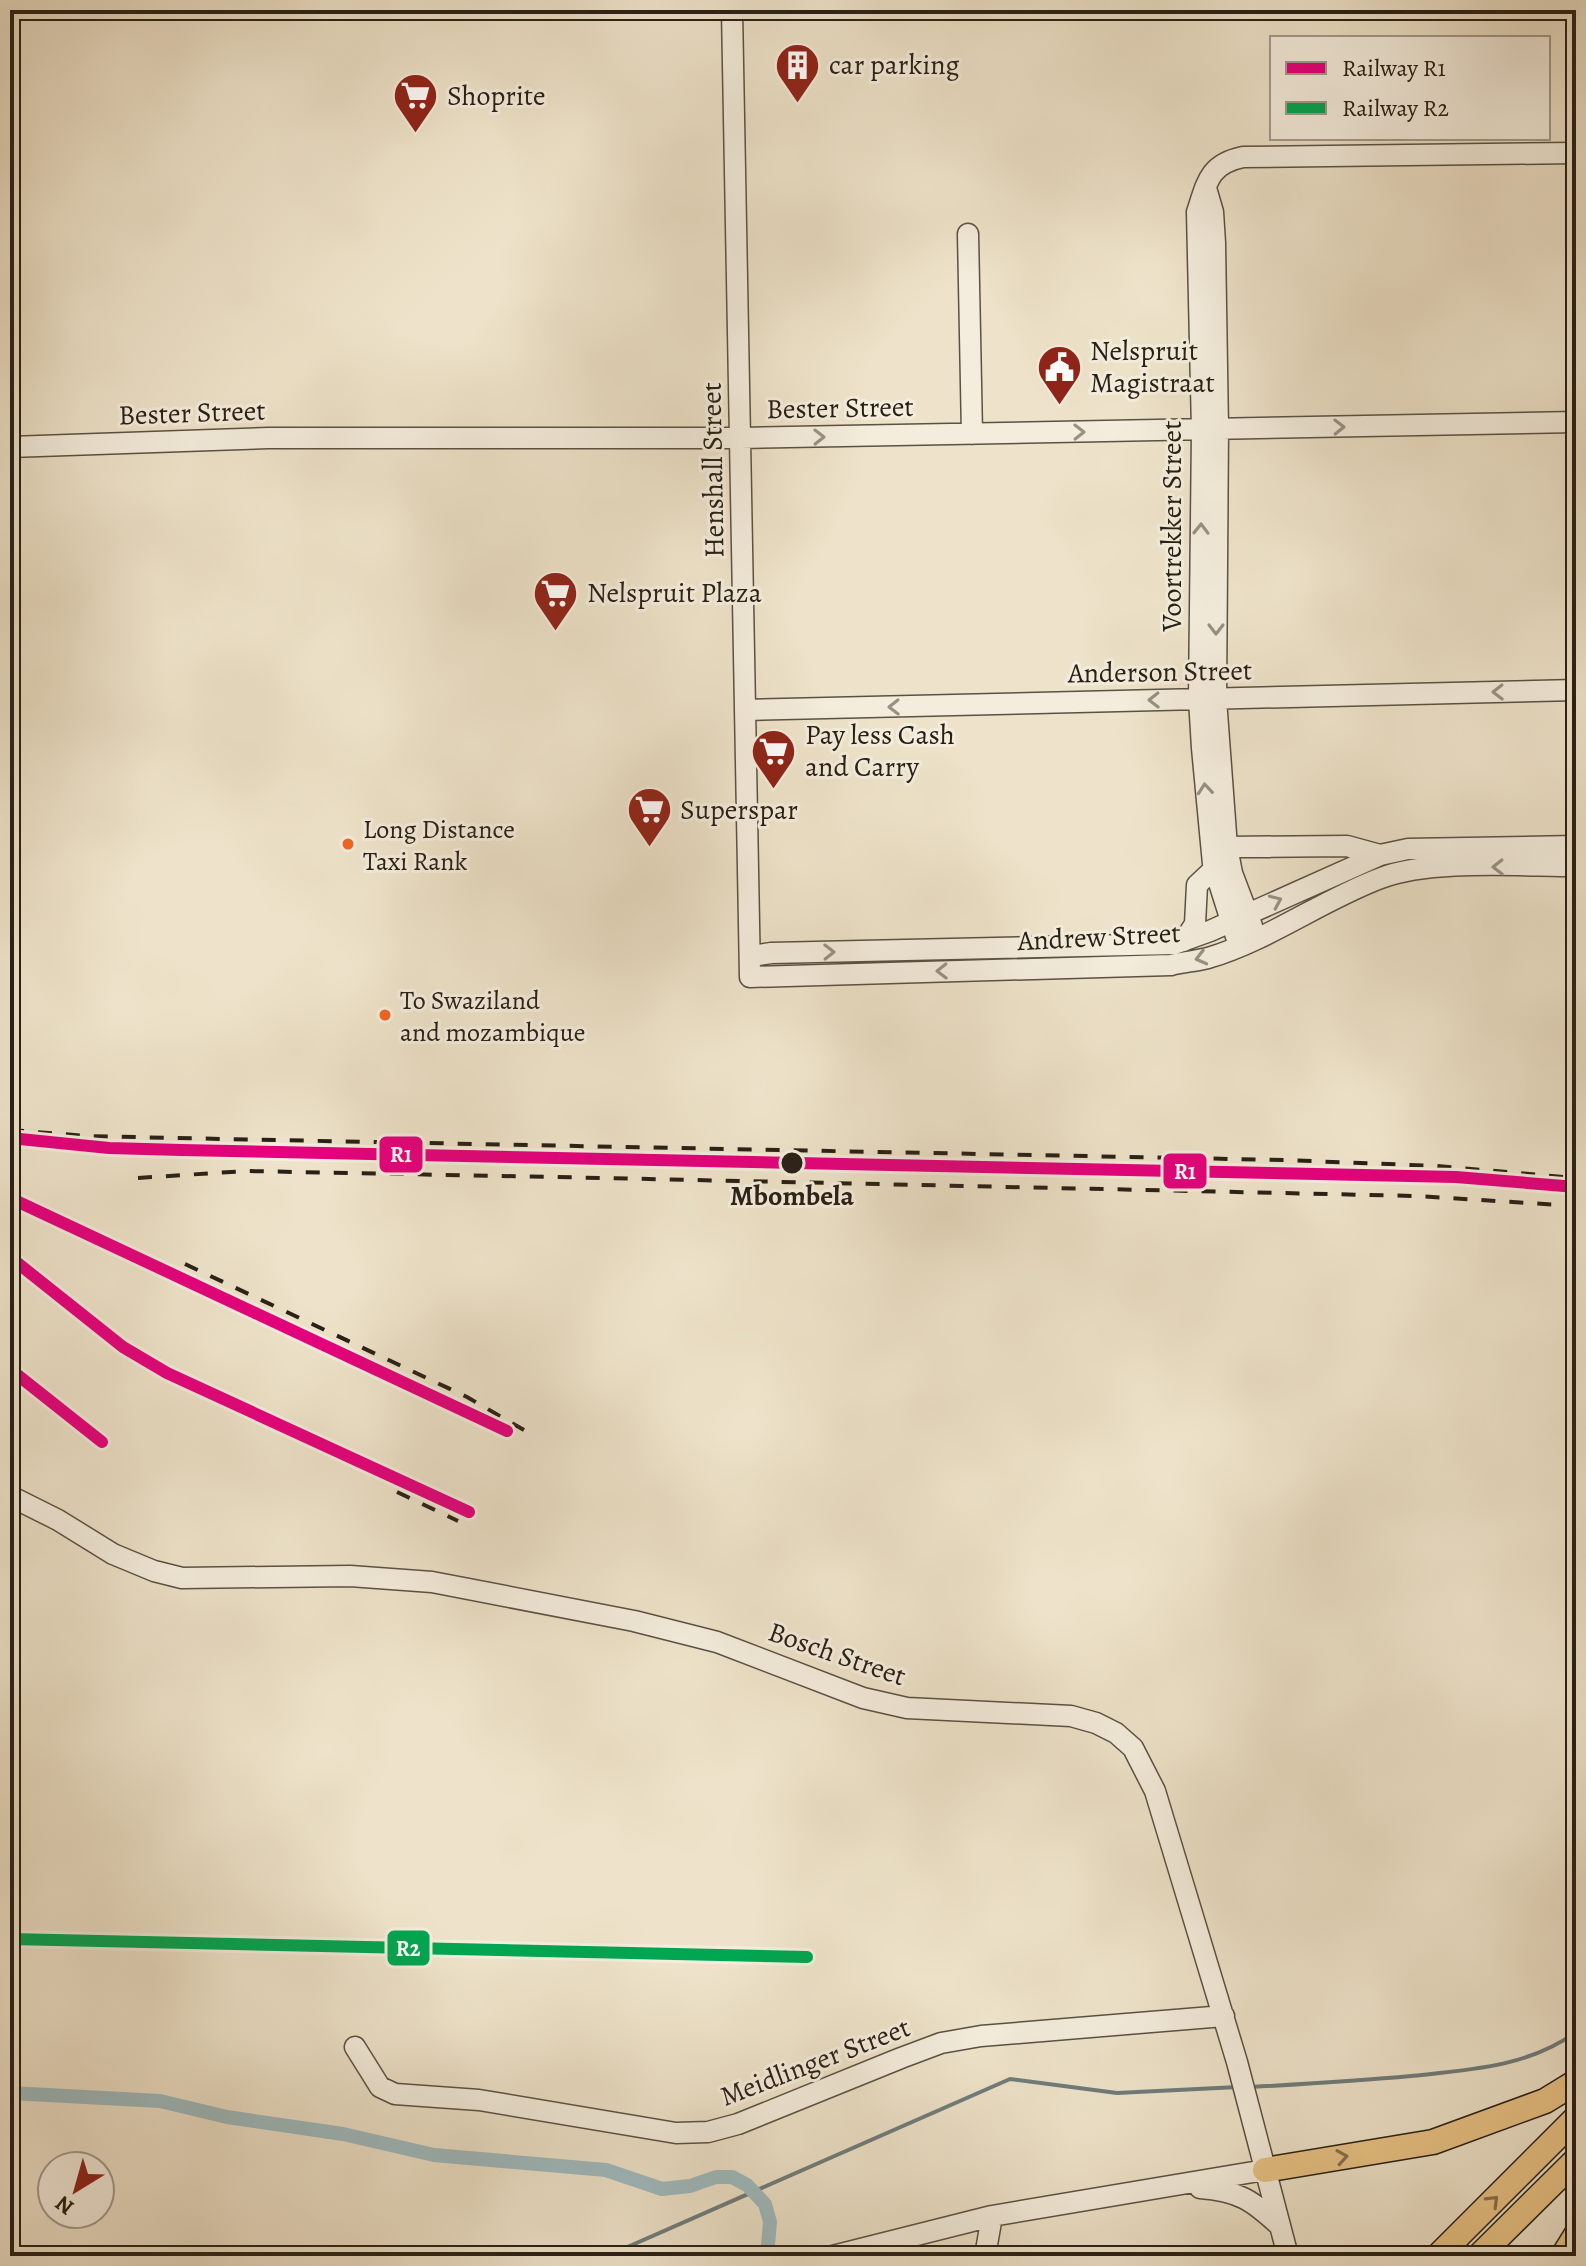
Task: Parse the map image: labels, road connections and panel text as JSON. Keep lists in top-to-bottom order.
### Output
{
  "streets": {
    "street": [
      "Bester Street",
      "Henshall Street",
      "Voortrekker Street",
      "Anderson Street",
      "Andrew Street",
      "Bosch Street",
      "Meidlinger Street"
    ]
  },
  "crossings": [
    ["Bester Street", "Henshall Street"],
    ["Bester Street", "Voortrekker Street"],
    ["Henshall Street", "Anderson Street"],
    ["Henshall Street", "Andrew Street"],
    ["Voortrekker Street", "Anderson Street"],
    ["Voortrekker Street", "Andrew Street"],
    ["Bosch Street", "Meidlinger Street"]
  ],
  "one_way": ["Bester Street", "Anderson Street"],
  "places": {
    "building": ["car parking"],
    "supermarket": [
      "Shoprite",
      "Nelspruit Plaza",
      "Pay less Cash and Carry",
      "Superspar"
    ],
    "public building": ["Nelspruit Magistraat"],
    "other": ["Long Distance Taxi Rank", "To Swaziland and mozambique", "Mbombela"]
  },
  "lines": ["rail line R1", "rail line R2"],
  "legend": ["Railway R1", "Railway R2"],
  "north": "bottom left"
}
